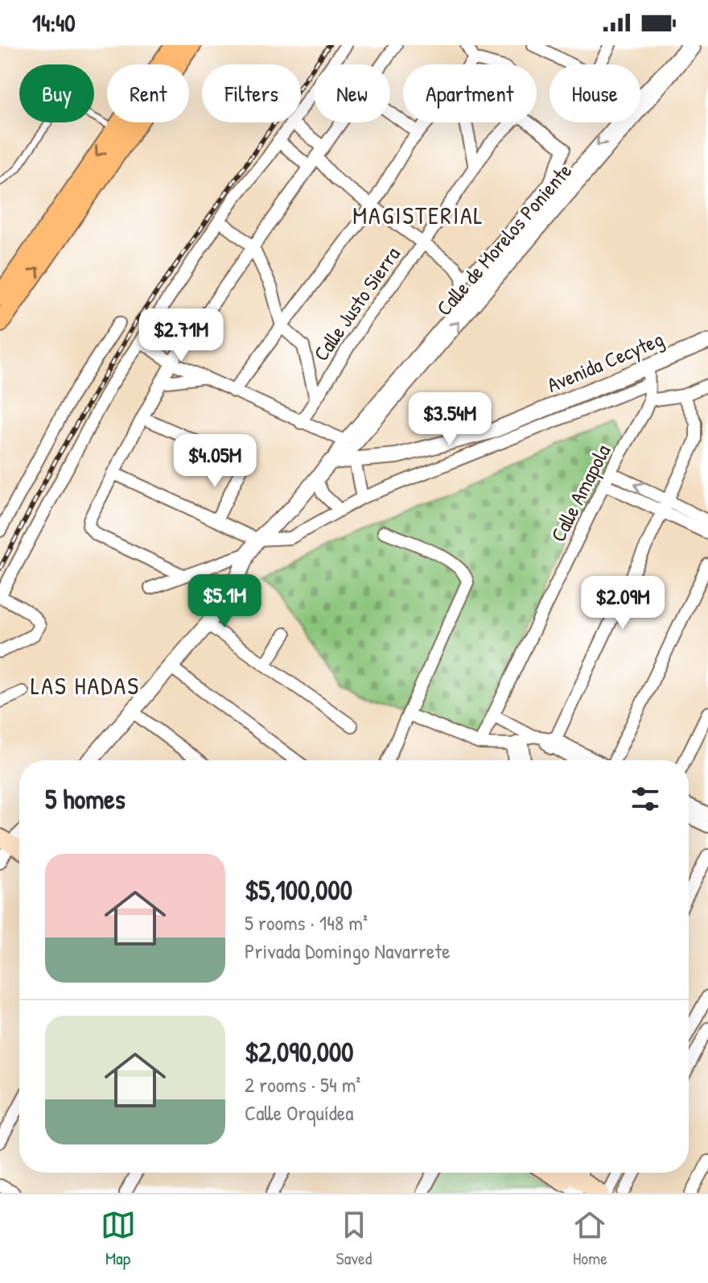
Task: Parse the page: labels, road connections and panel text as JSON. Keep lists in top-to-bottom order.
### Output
{
  "streets": {
    "street": [
      "Calle de Morelos Poniente",
      "Calle Justo Sierra",
      "Avenida Cecyteg",
      "Calle Amapola"
    ]
  },
  "crossings": [
    ["Calle de Morelos Poniente", "Avenida Cecyteg"],
    ["Avenida Cecyteg", "Calle Amapola"]
  ],
  "districts": ["MAGISTERIAL", "LAS HADAS"],
  "page": {
    "status": "14:40",
    "chip": [
      "Buy",
      "Rent",
      "Filters",
      "New",
      "Apartment",
      "House"
    ],
    "price": [
      "$2.71M",
      "$3.54M",
      "$4.05M",
      "$5.1M",
      "$2.09M"
    ],
    "heading": "5 homes",
    "list": [
      {
        "name": "$5,100,000",
        "note": "5 rooms · 148 m² · Privada Domingo Navarrete"
      },
      {
        "name": "$2,090,000",
        "note": "2 rooms · 54 m² · Calle Orquídea"
      }
    ],
    "tabs": ["Map", "Saved", "Home"]
  }
}
